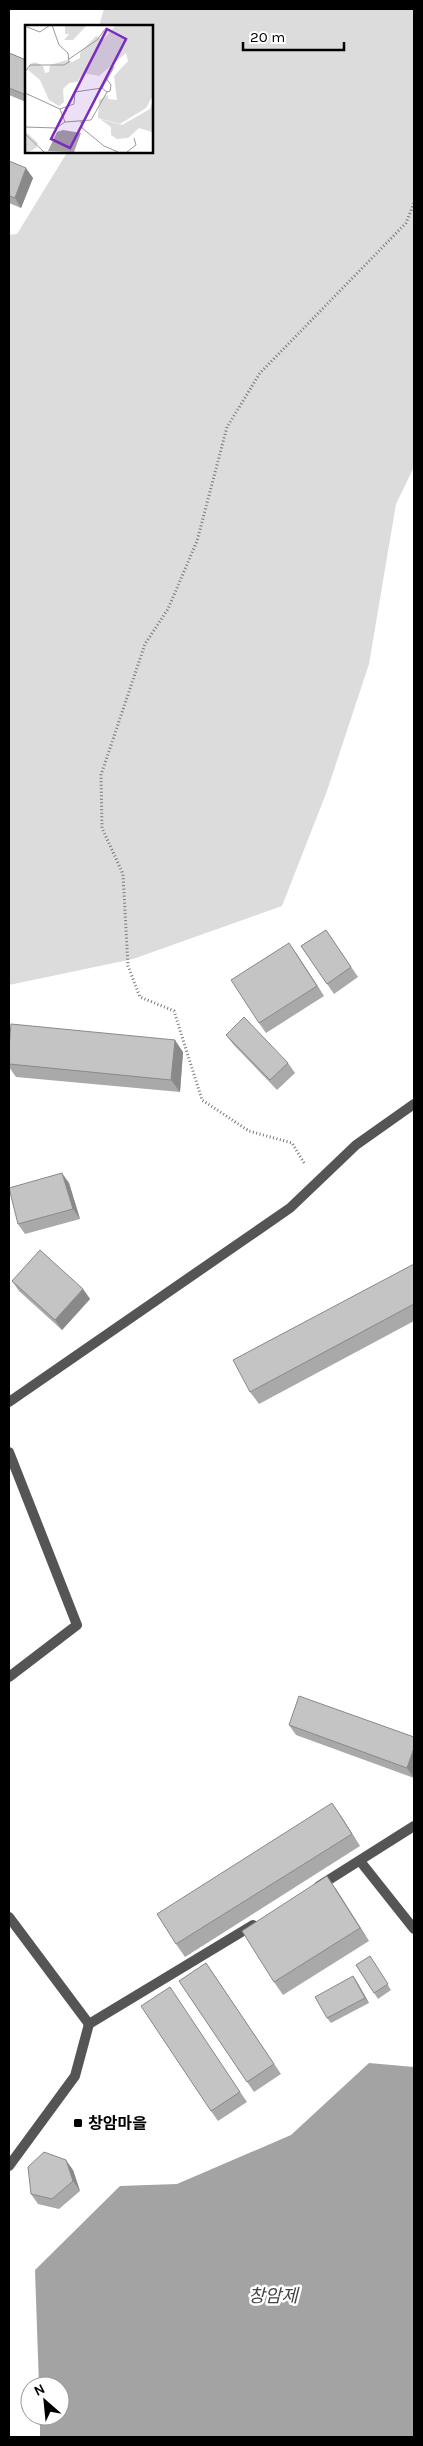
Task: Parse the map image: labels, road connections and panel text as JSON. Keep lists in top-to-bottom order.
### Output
{
  "water": ["창암제"],
  "places": {
    "transit": ["창암마을"]
  },
  "scale_bar": "20 m",
  "north": "top left"
}
